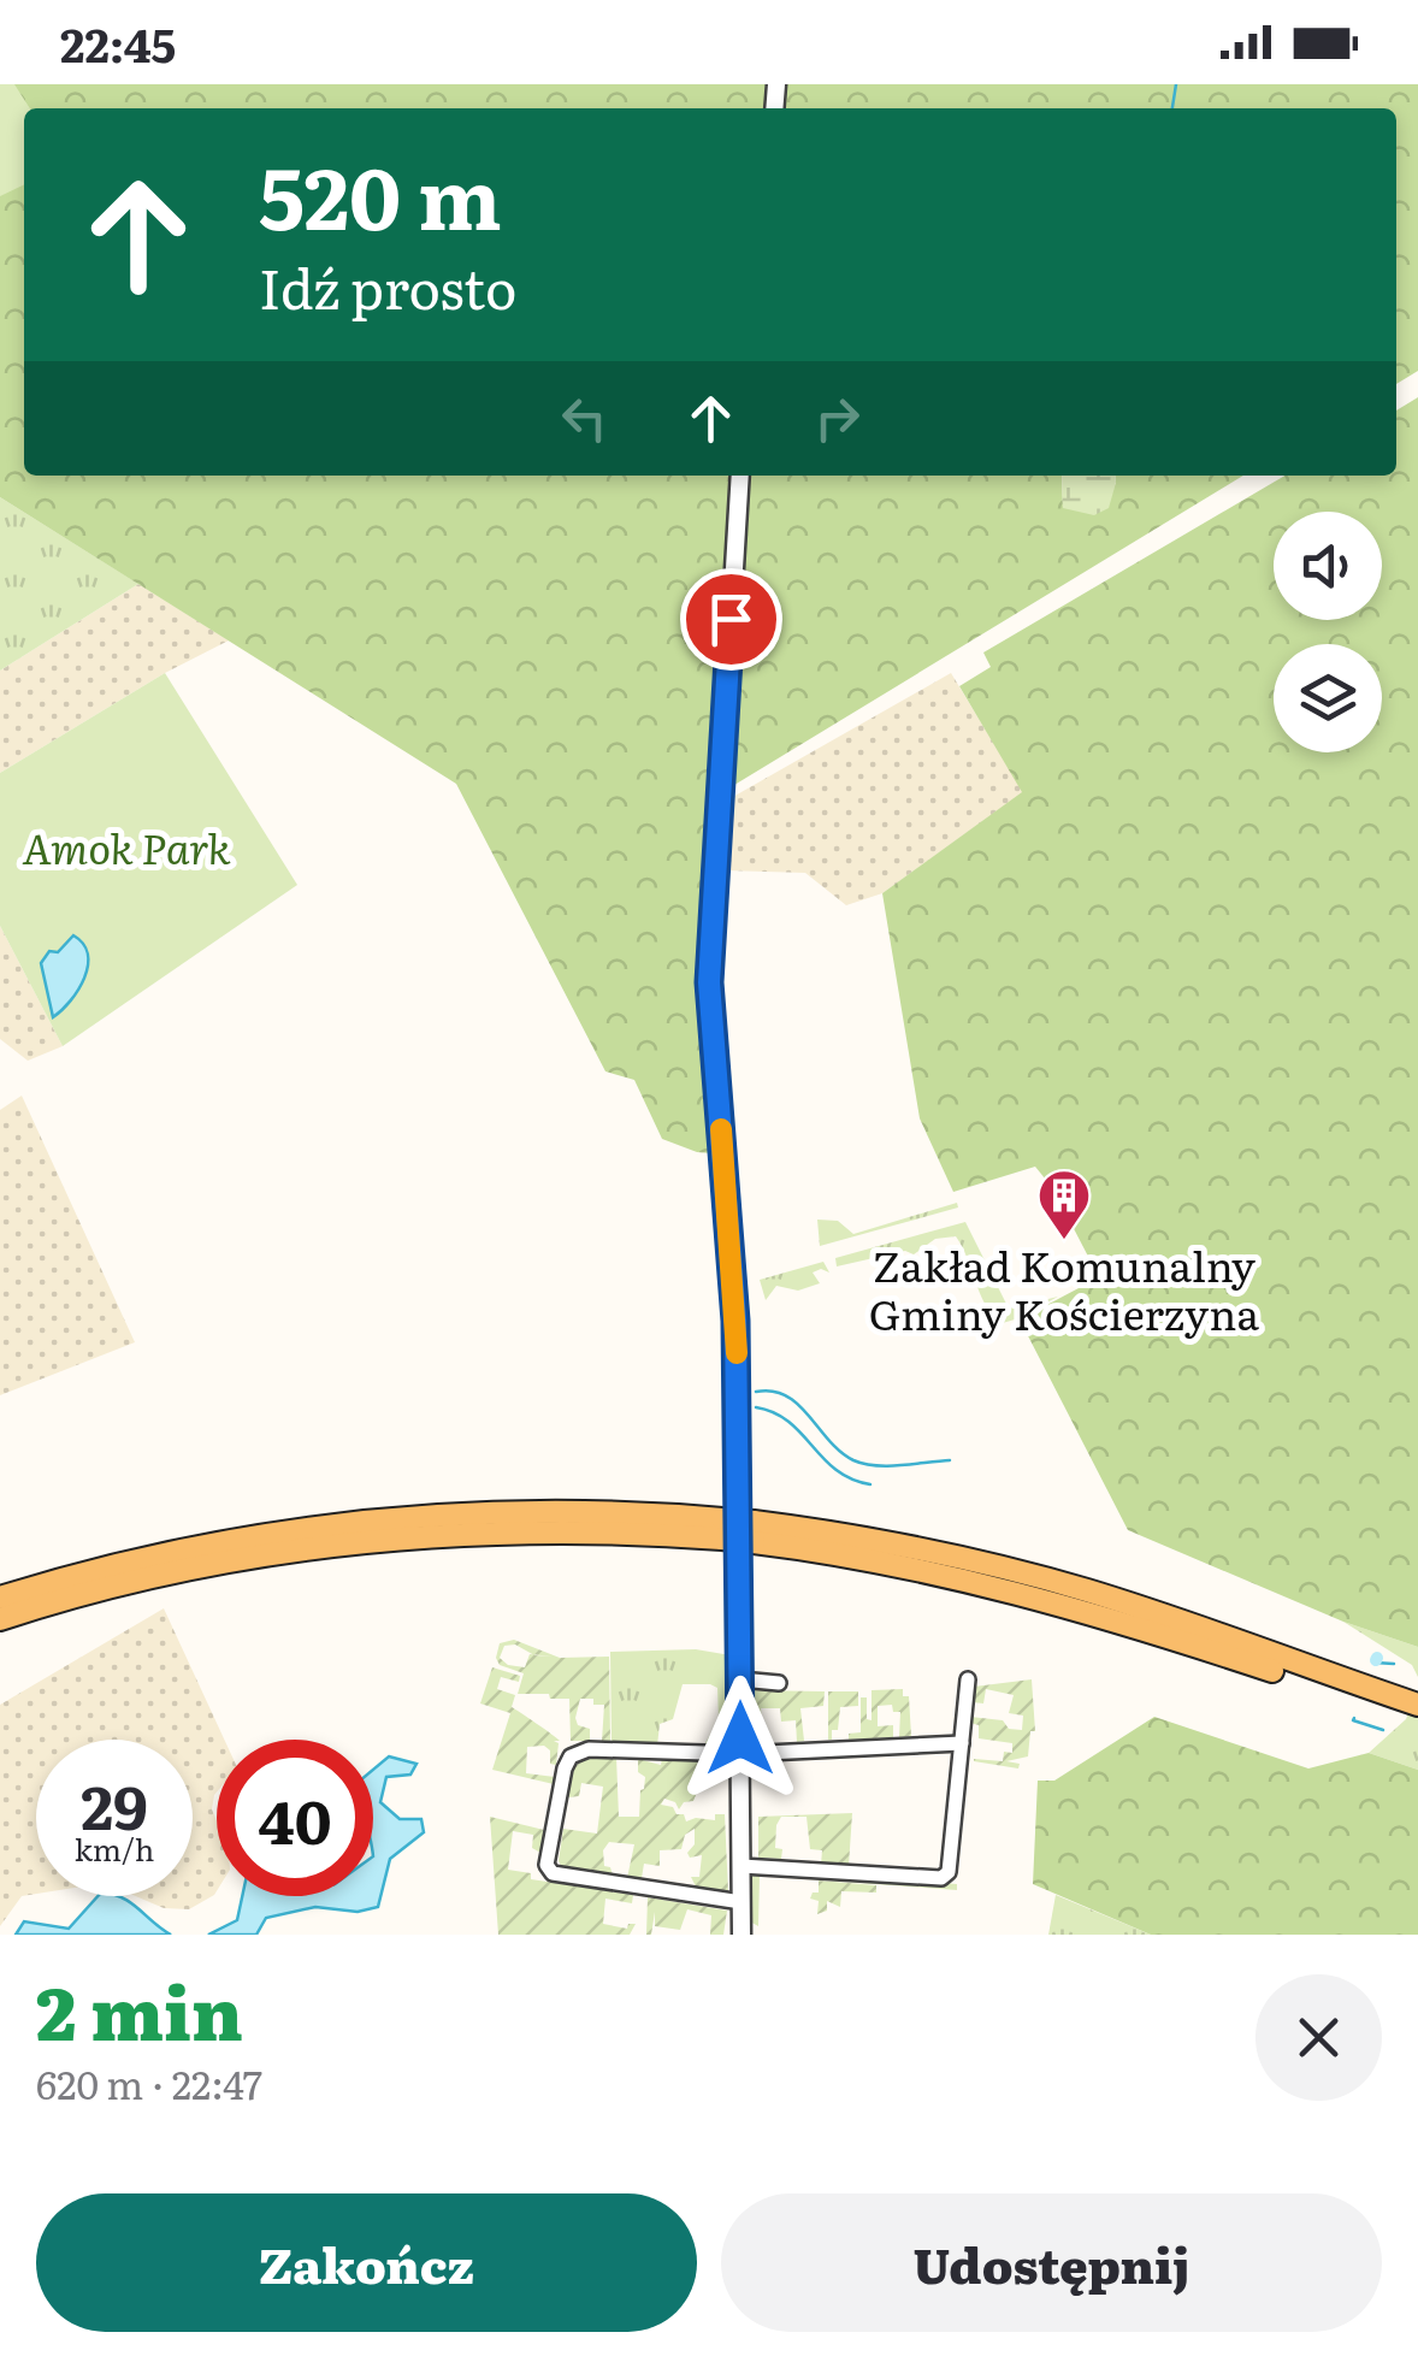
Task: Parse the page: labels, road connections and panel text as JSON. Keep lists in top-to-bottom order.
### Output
{
  "parks": ["Amok Park"],
  "places": {
    "building": ["Zakład Komunalny Gminy Kościerzyna"]
  },
  "page": {
    "status": "22:45",
    "turn": ["520 m", "Idź prosto"],
    "speed": "29 km/h",
    "limit": "40",
    "heading": ["2 min", "620 m · 22:47"],
    "buttons": ["Zakończ", "Udostępnij"]
  }
}
